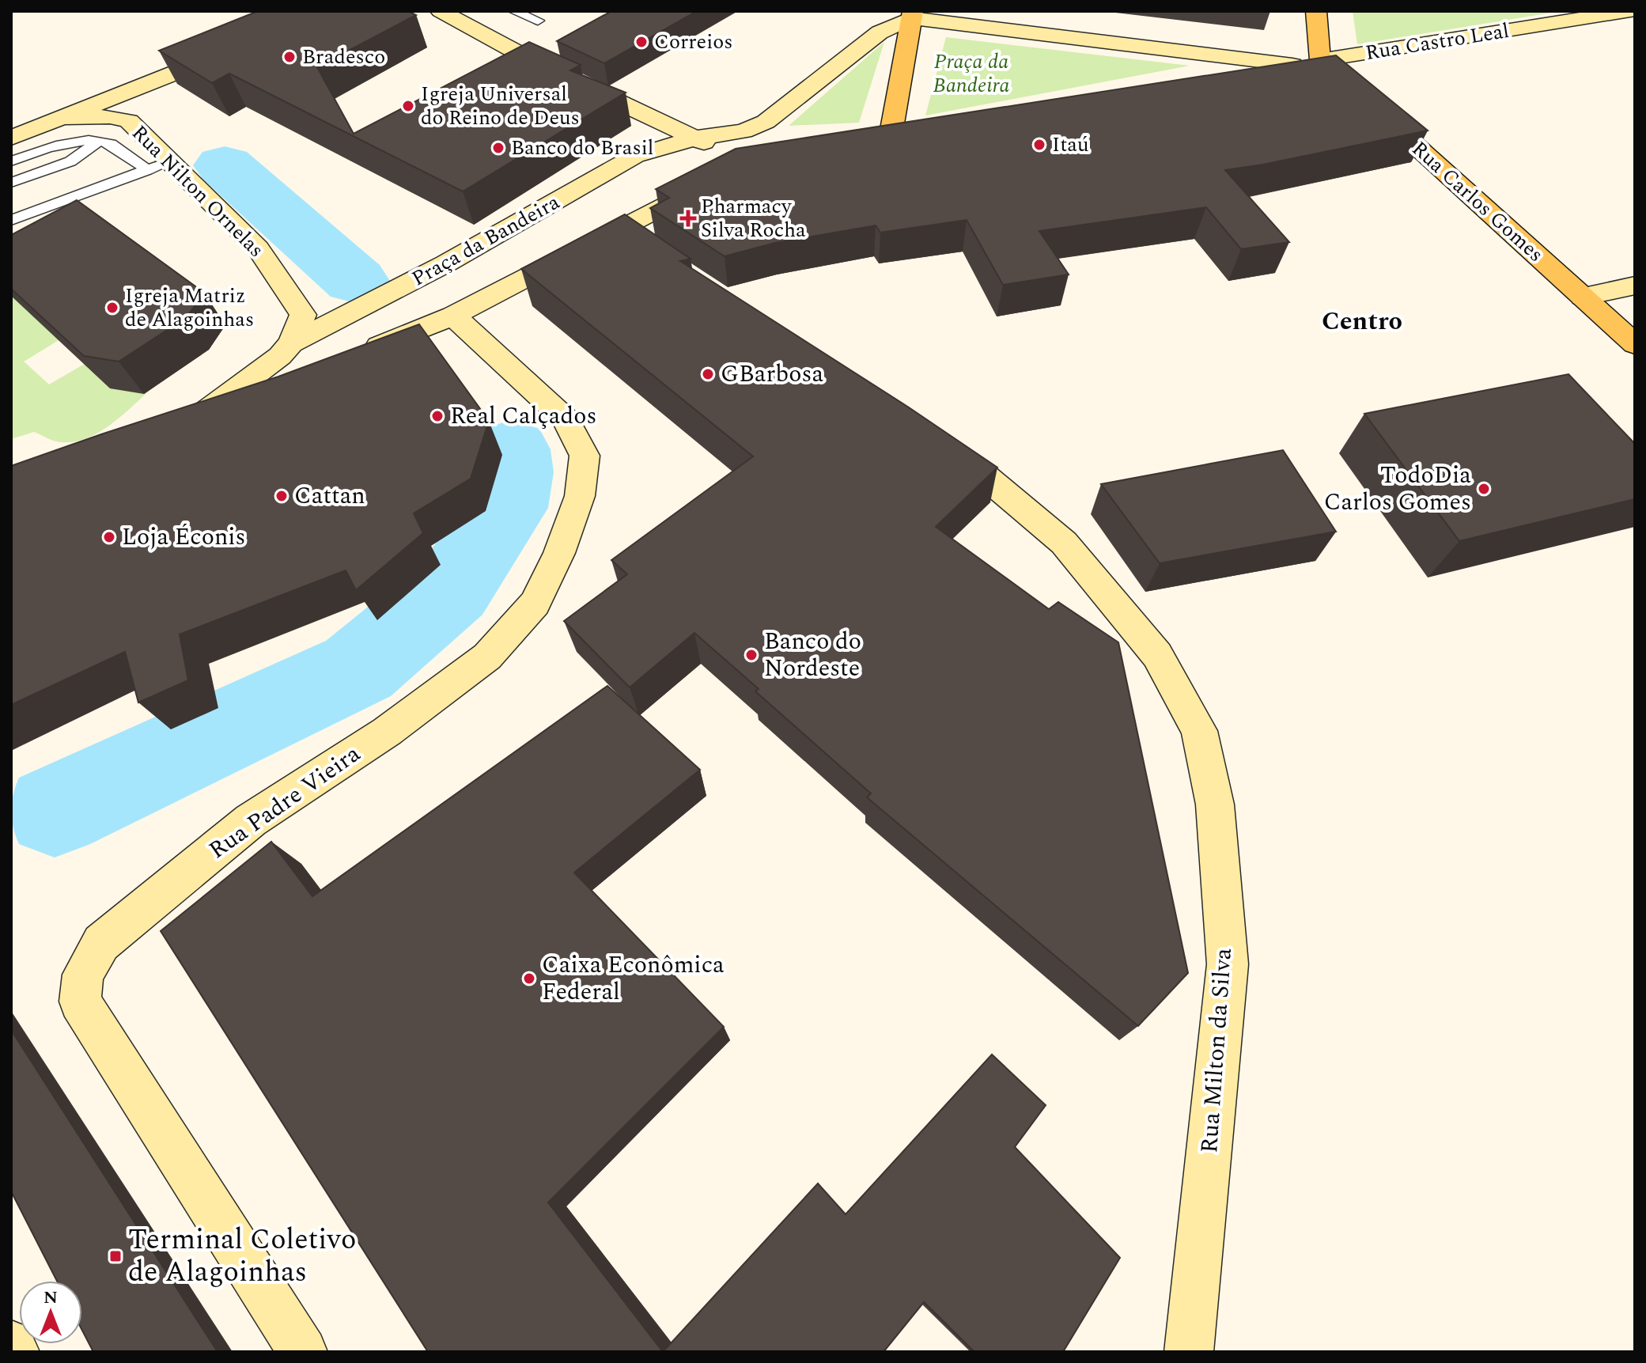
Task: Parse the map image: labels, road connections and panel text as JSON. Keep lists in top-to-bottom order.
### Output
{
  "streets": {
    "main road": ["Rua Carlos Gomes"],
    "street": [
      "Rua Castro Leal",
      "Rua Nilton Ornelas",
      "Praça da Bandeira",
      "Rua Padre Vieira",
      "Rua Milton da Silva"
    ]
  },
  "crossings": [
    ["Rua Nilton Ornelas", "Praça da Bandeira"],
    ["Praça da Bandeira", "Rua Padre Vieira"]
  ],
  "districts": ["Centro"],
  "parks": ["Praça da Bandeira"],
  "places": {
    "other": [
      "Correios",
      "Bradesco",
      "Igreja Universal do Reino de Deus",
      "Itaú",
      "Banco do Brasil",
      "Igreja Matriz de Alagoinhas",
      "GBarbosa",
      "Real Calçados",
      "TodoDia Carlos Gomes",
      "Cattan",
      "Loja Éconis",
      "Banco do Nordeste",
      "Caixa Econômica Federal"
    ],
    "health": ["Pharmacy Silva Rocha"],
    "transit": ["Terminal Coletivo de Alagoinhas"]
  },
  "north": "top"
}
